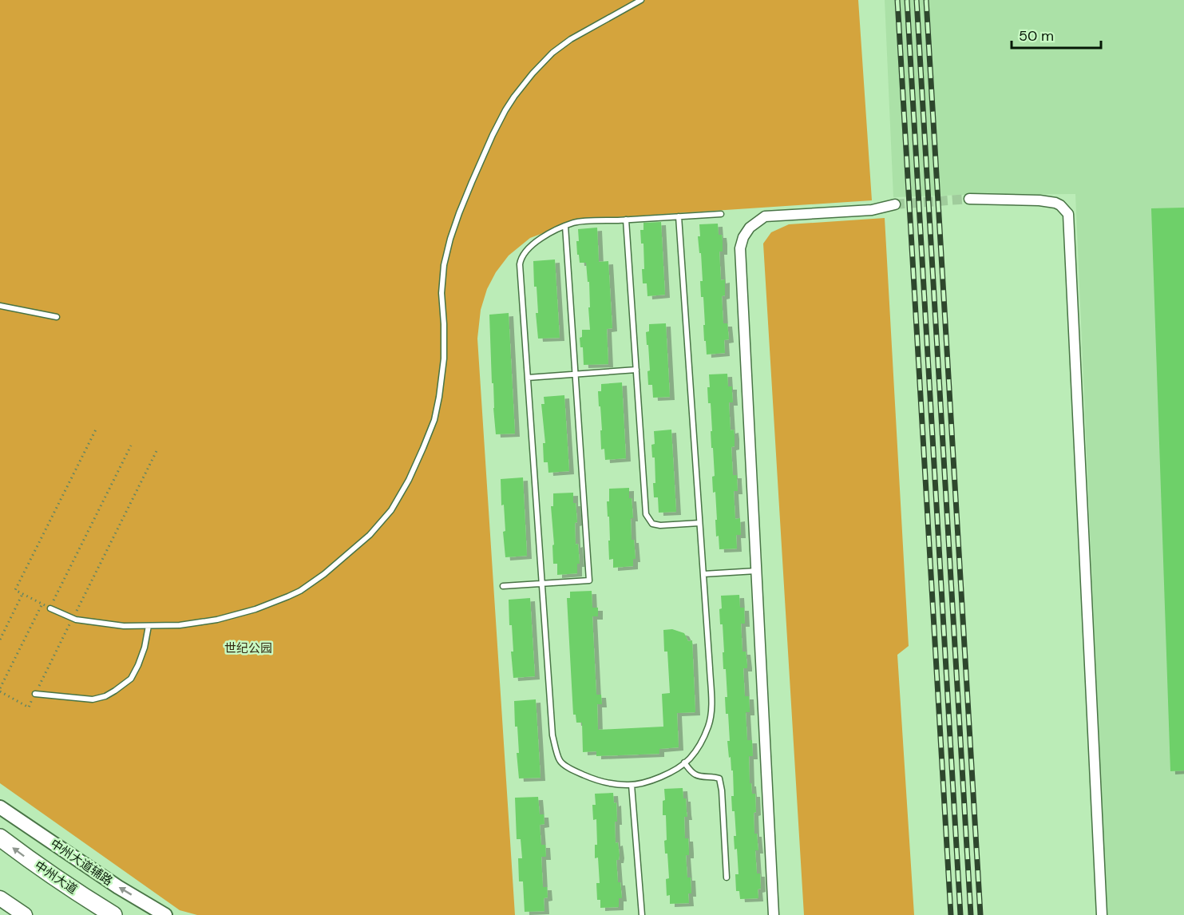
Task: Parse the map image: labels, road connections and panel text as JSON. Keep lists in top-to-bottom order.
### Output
{
  "streets": {
    "highway": ["中州大道"],
    "street": ["中州大道辅路"]
  },
  "one_way": ["中州大道辅路", "中州大道"],
  "parks": ["世纪公园"],
  "scale_bar": "50 m"
}
